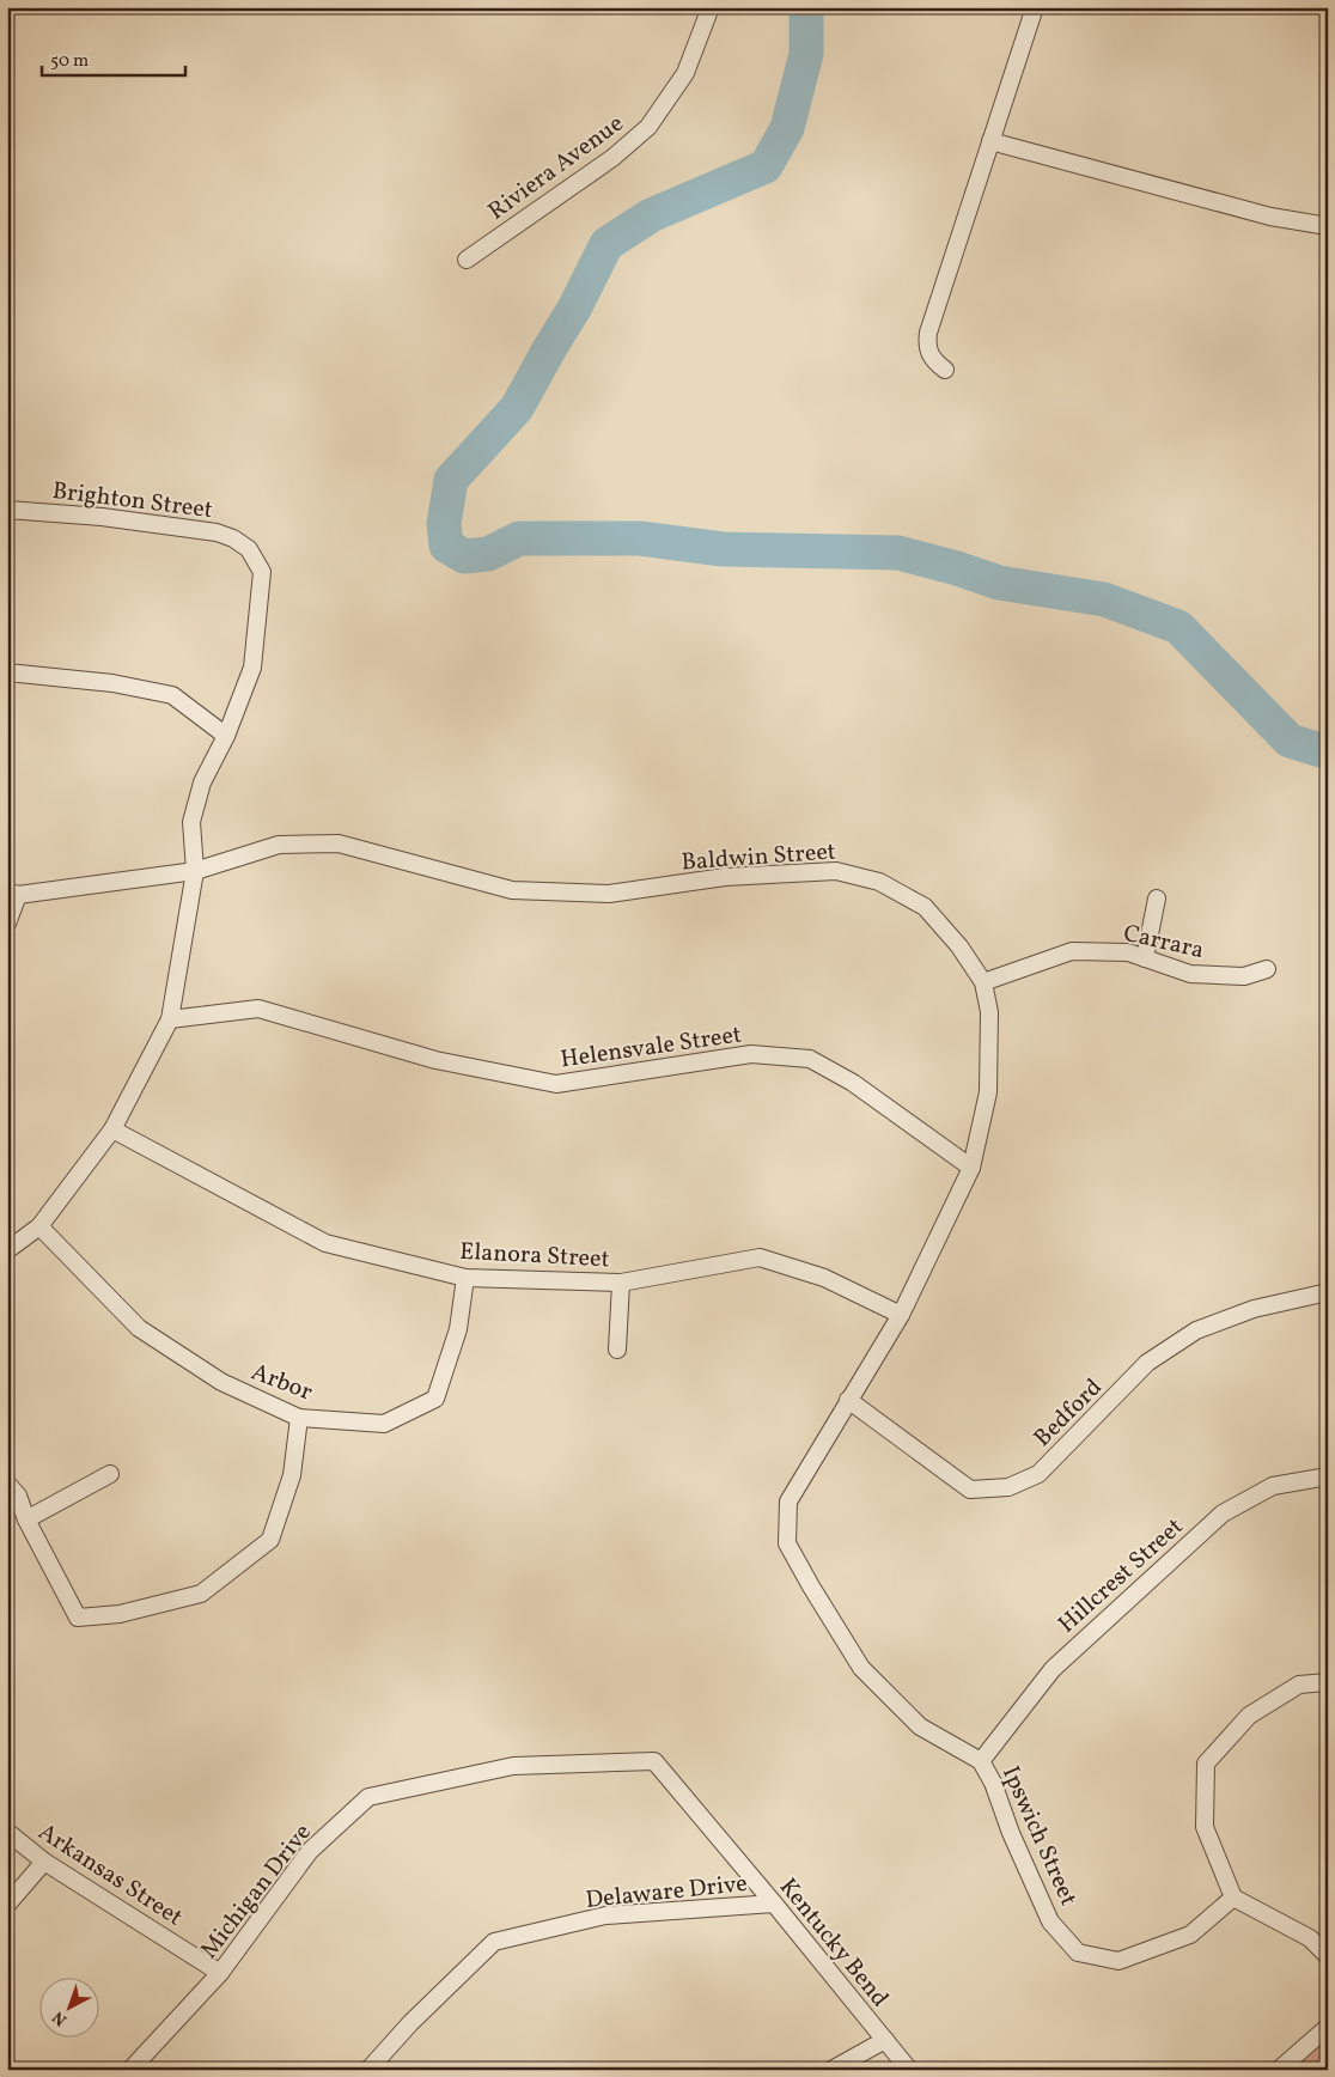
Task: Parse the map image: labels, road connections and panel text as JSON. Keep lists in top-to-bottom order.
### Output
{
  "streets": {
    "street": [
      "Riviera Avenue",
      "Brighton Street",
      "Baldwin Street",
      "Carrara",
      "Helensvale Street",
      "Elanora Street",
      "Arbor",
      "Bedford",
      "Hillcrest Street",
      "Ipswich Street",
      "Arkansas Street",
      "Michigan Drive",
      "Delaware Drive",
      "Kentucky Bend"
    ]
  },
  "crossings": [
    ["Baldwin Street", "Carrara"],
    ["Baldwin Street", "Helensvale Street"],
    ["Baldwin Street", "Elanora Street"],
    ["Baldwin Street", "Bedford"],
    ["Baldwin Street", "Ipswich Street"],
    ["Elanora Street", "Arbor"],
    ["Bedford", "Ipswich Street"],
    ["Hillcrest Street", "Ipswich Street"],
    ["Arkansas Street", "Michigan Drive"],
    ["Michigan Drive", "Kentucky Bend"],
    ["Delaware Drive", "Kentucky Bend"]
  ],
  "scale_bar": "50 m",
  "north": "bottom left"
}
